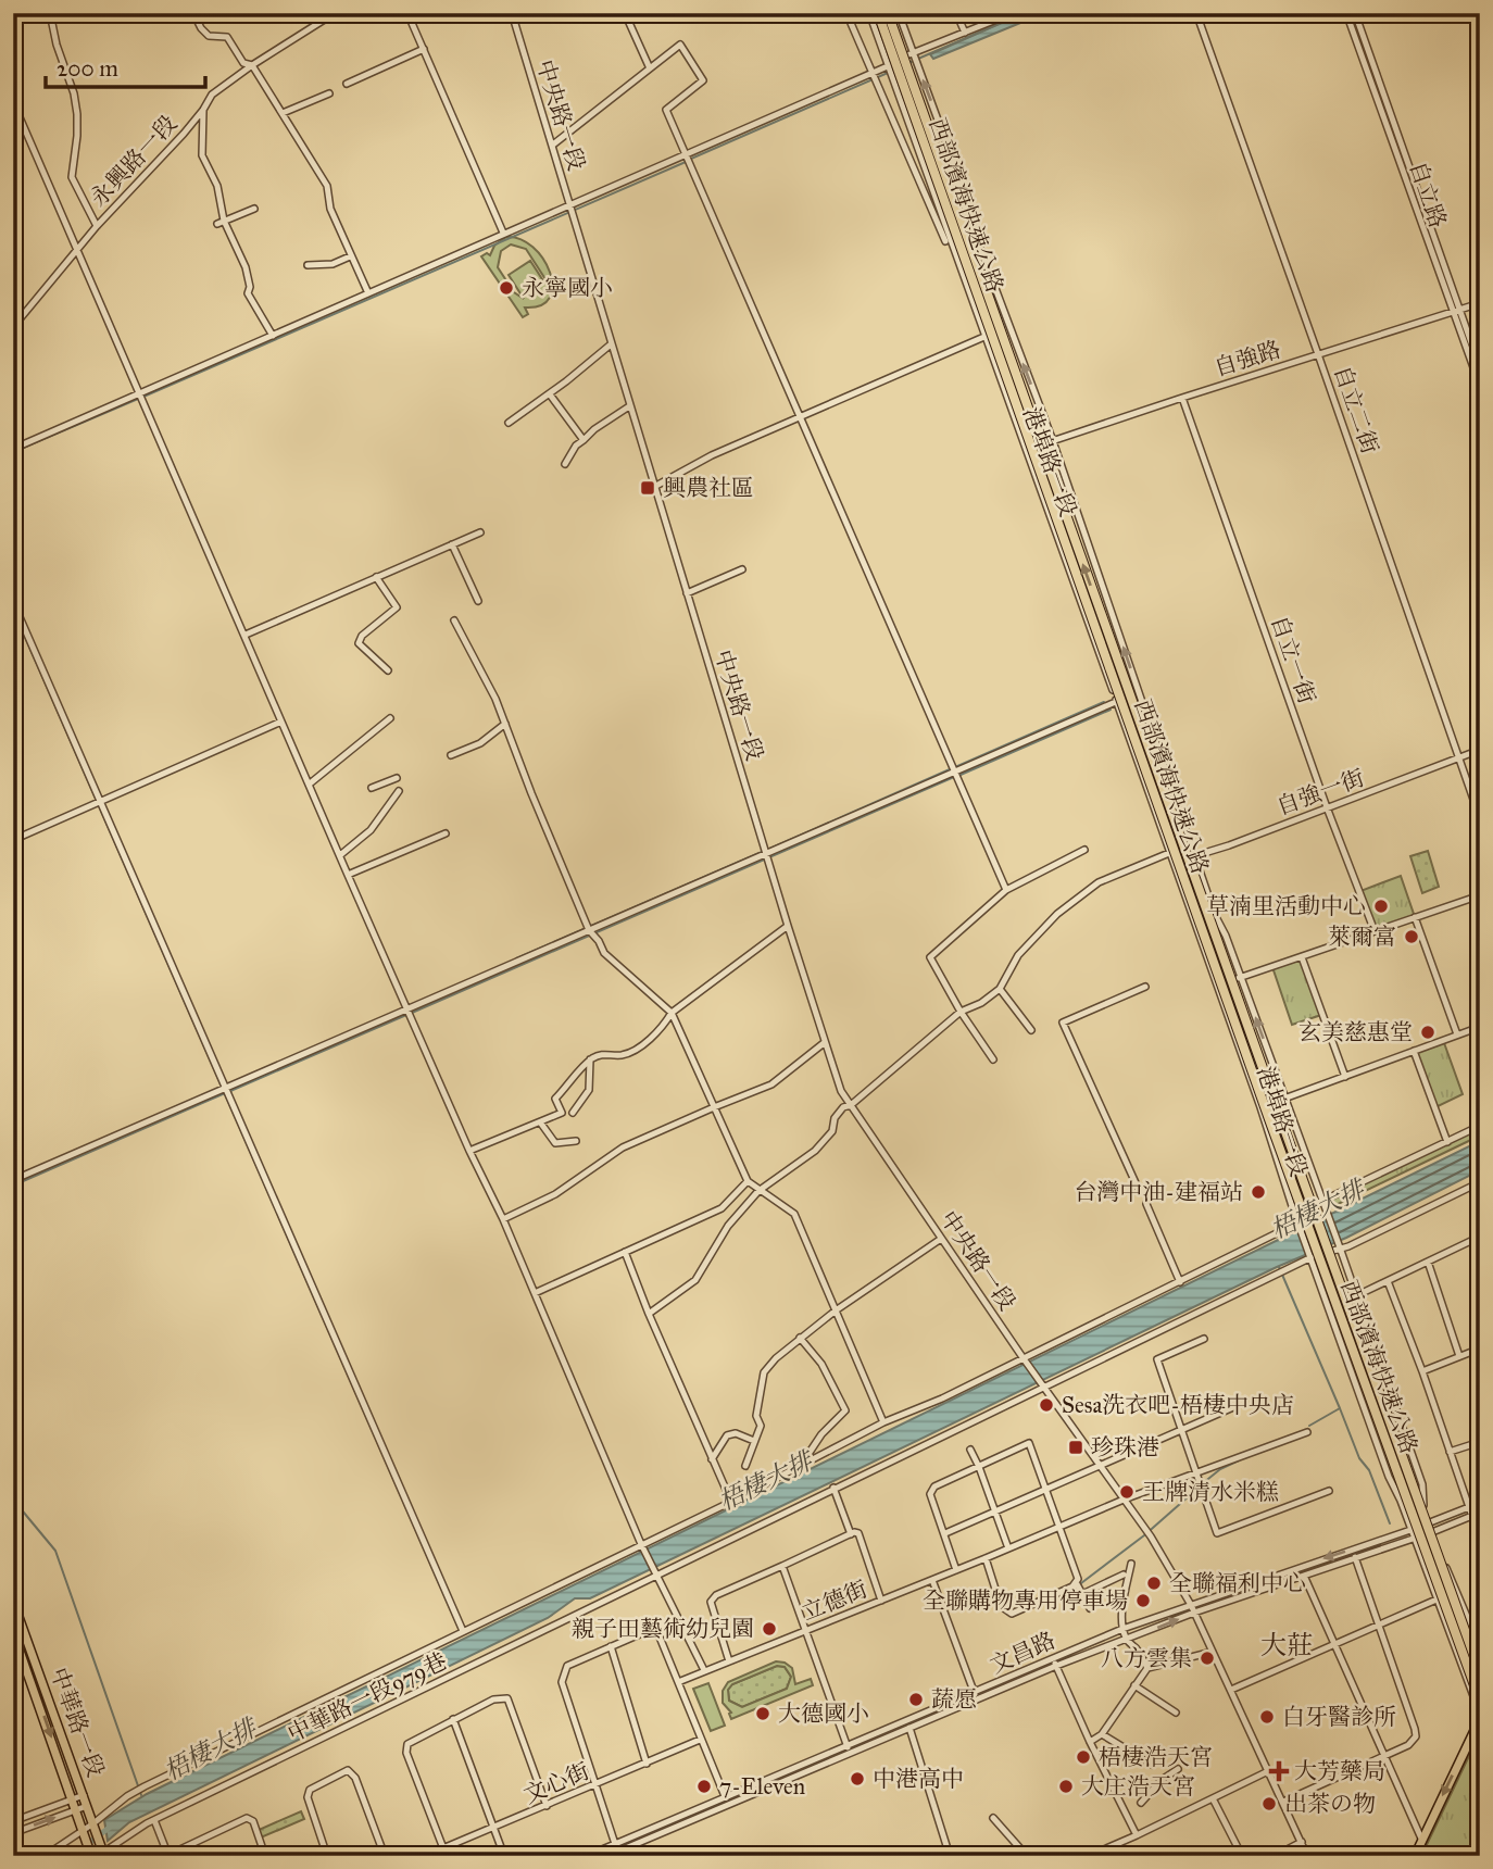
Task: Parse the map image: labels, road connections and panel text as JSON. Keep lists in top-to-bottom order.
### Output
{
  "streets": {
    "highway": ["西部濱海快速公路"],
    "main road": ["中華路一段"],
    "street": [
      "中央路一段",
      "永興路一段",
      "自立路",
      "自強路",
      "自立二街",
      "港埠路一段",
      "自立一街",
      "自強一街",
      "立德街",
      "文昌路",
      "中華路一段979巷",
      "文心街"
    ]
  },
  "crossings": [
    ["自立路", "自強路"],
    ["自強路", "自立二街"],
    ["自強路", "港埠路一段"],
    ["自強路", "自立一街"],
    ["自立二街", "自強一街"],
    ["港埠路一段", "自強一街"],
    ["港埠路一段", "文昌路"],
    ["自立一街", "自強一街"],
    ["中華路一段979巷", "中華路一段"]
  ],
  "districts": ["大莊"],
  "water": ["梧棲大排"],
  "places": {
    "other": [
      "永寧國小",
      "草湳里活動中心",
      "萊爾富",
      "玄美慈惠堂",
      "台灣中油-建福站",
      "Sesa洗衣吧-梧棲中央店",
      "王牌清水米糕",
      "全聯福利中心",
      "全聯購物專用停車場",
      "親子田藝術幼兒園",
      "八方雲集",
      "蔬愿",
      "大德國小",
      "白牙醫診所",
      "梧棲浩天宮",
      "中港高中",
      "7-Eleven",
      "大庄浩天宮",
      "出茶の物"
    ],
    "transit": ["興農社區", "珍珠港"],
    "health": ["大芳藥局"]
  },
  "scale_bar": "200 m"
}
